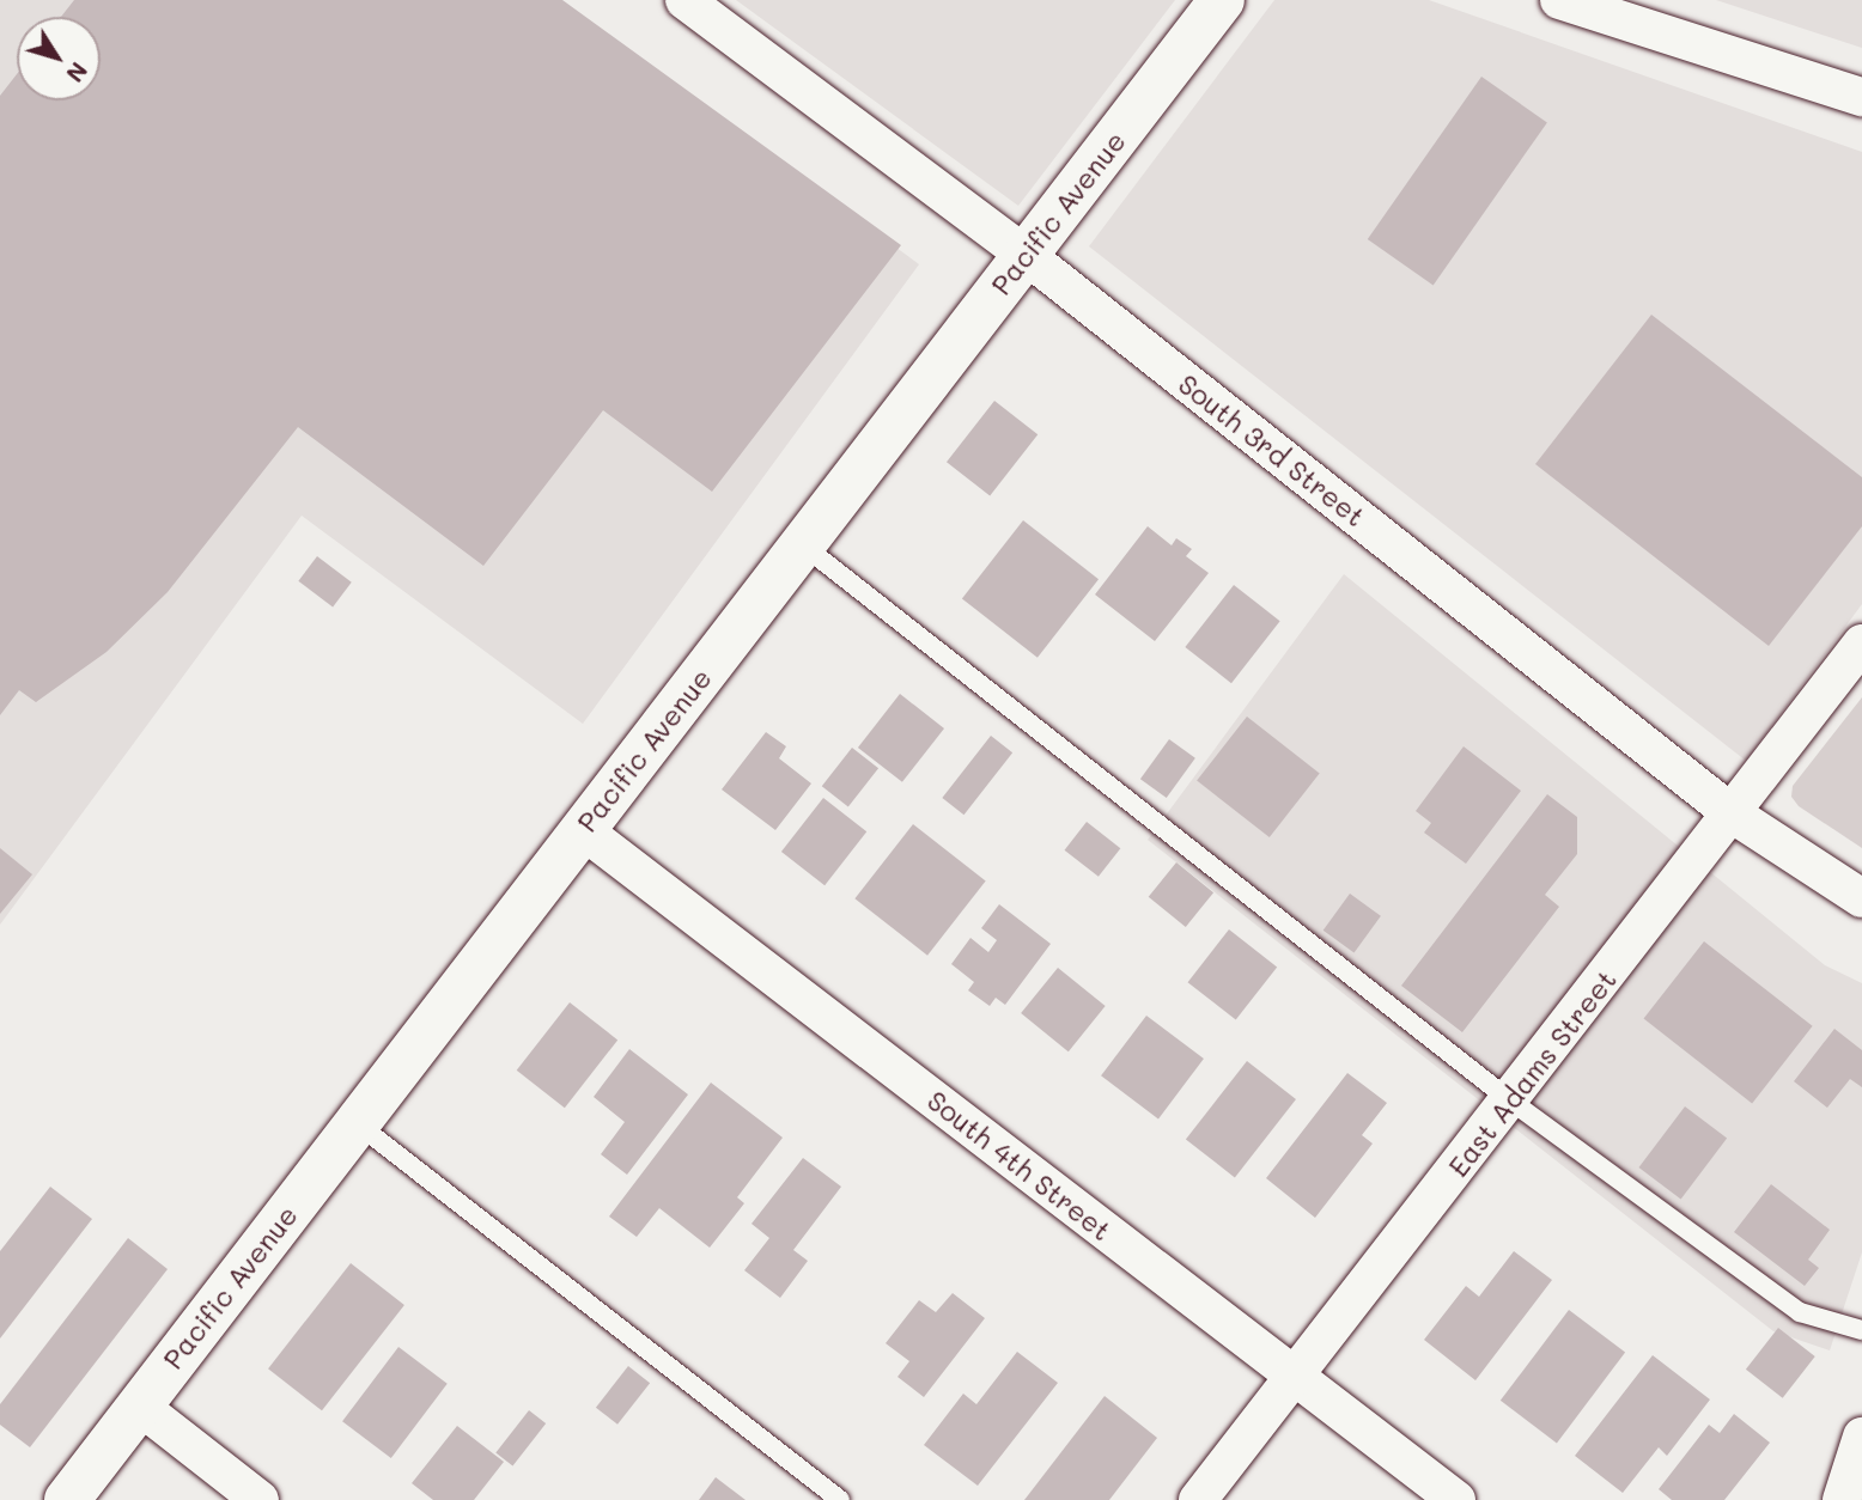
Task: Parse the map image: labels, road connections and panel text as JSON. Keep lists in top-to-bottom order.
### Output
{
  "streets": {
    "street": [
      "Pacific Avenue",
      "South 3rd Street",
      "East Adams Street",
      "South 4th Street"
    ]
  },
  "crossings": [
    ["Pacific Avenue", "South 3rd Street"],
    ["Pacific Avenue", "South 4th Street"],
    ["South 3rd Street", "East Adams Street"],
    ["East Adams Street", "South 4th Street"]
  ],
  "north": "bottom right"
}
